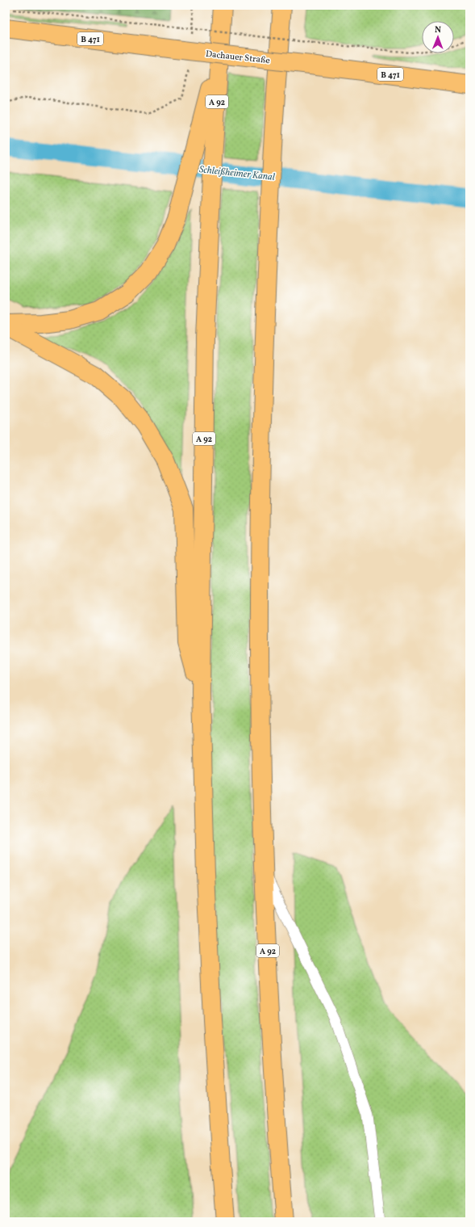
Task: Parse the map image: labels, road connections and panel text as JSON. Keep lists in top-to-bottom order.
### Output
{
  "streets": {
    "main road": ["B 471", "Dachauer Straße", "A 92"]
  },
  "water": ["Schleißheimer Kanal"],
  "north": "top"
}
